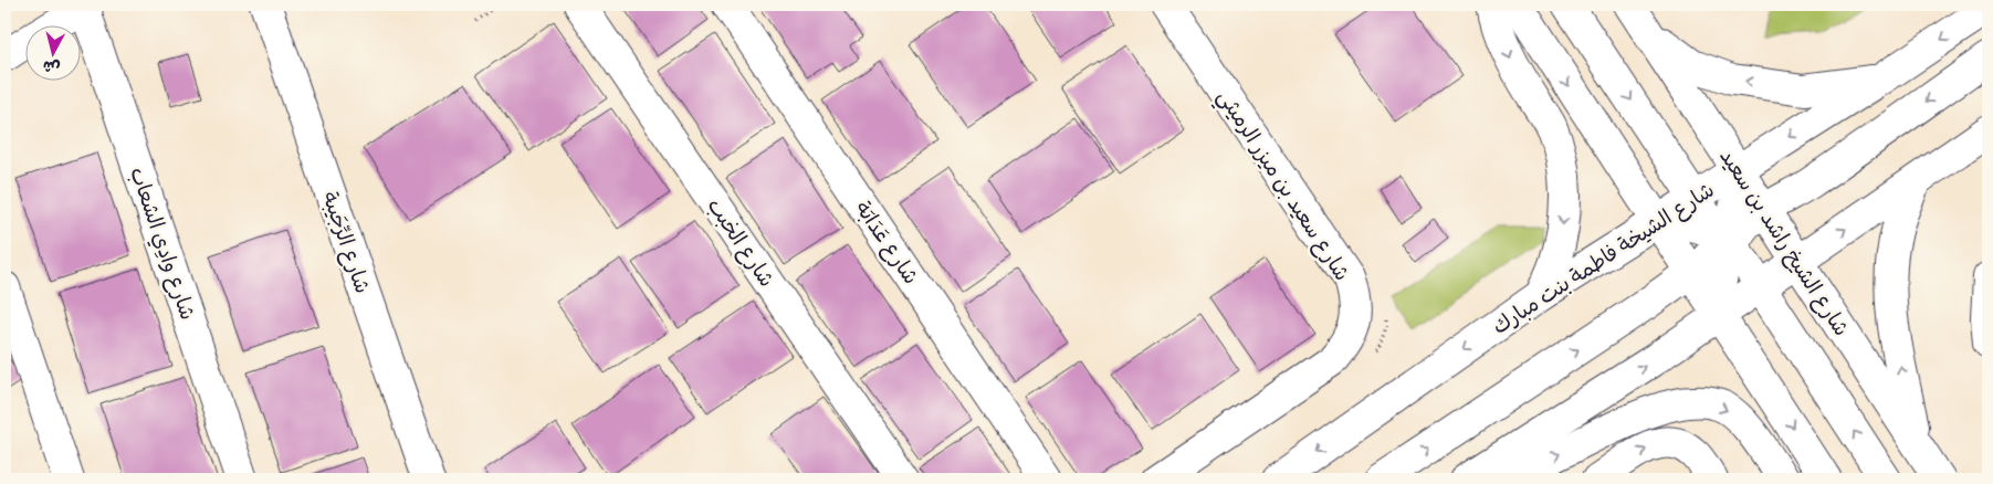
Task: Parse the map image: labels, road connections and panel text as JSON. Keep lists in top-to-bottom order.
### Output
{
  "streets": {
    "main road": [
      "شارع سعيد بن ميزر الرميثي",
      "شارع الرِّجَيبة",
      "شارع الخبب",
      "شارع عَدَابَة",
      "شارع الشيخ راشد بن سعيد",
      "شارع وادِي الشعاب",
      "شارع الشيخة فاطمة بنت مبارك"
    ]
  },
  "crossings": [
    ["شارع الشيخ راشد بن سعيد", "شارع الشيخة فاطمة بنت مبارك"]
  ],
  "north": "bottom"
}
